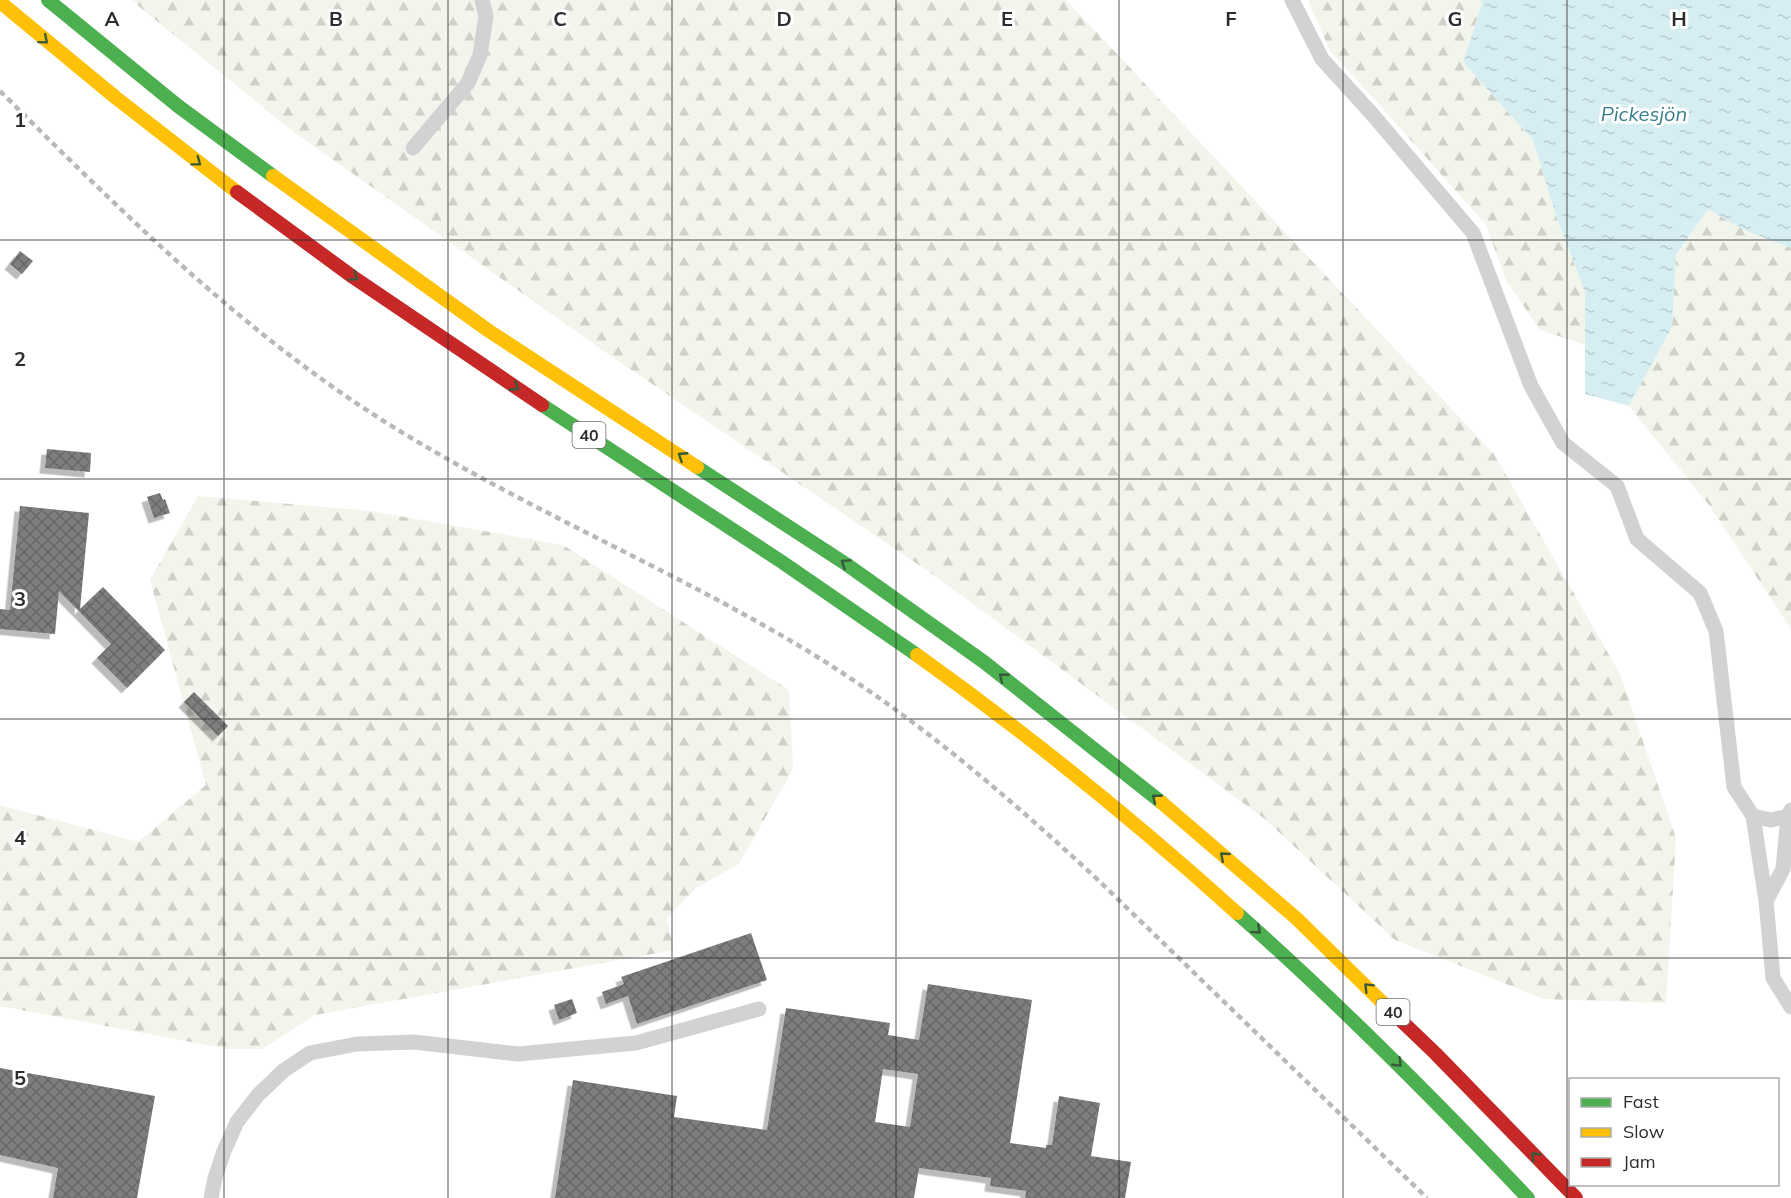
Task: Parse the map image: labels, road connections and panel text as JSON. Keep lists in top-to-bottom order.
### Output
{
  "streets": {
    "highway": ["40"]
  },
  "water": ["Pickesjön"],
  "legend": ["Fast", "Slow", "Jam"],
  "grid": {
    "columns": [
      "A",
      "B",
      "C",
      "D",
      "E",
      "F",
      "G",
      "H"
    ],
    "rows": [
      "1",
      "2",
      "3",
      "4",
      "5"
    ]
  }
}
